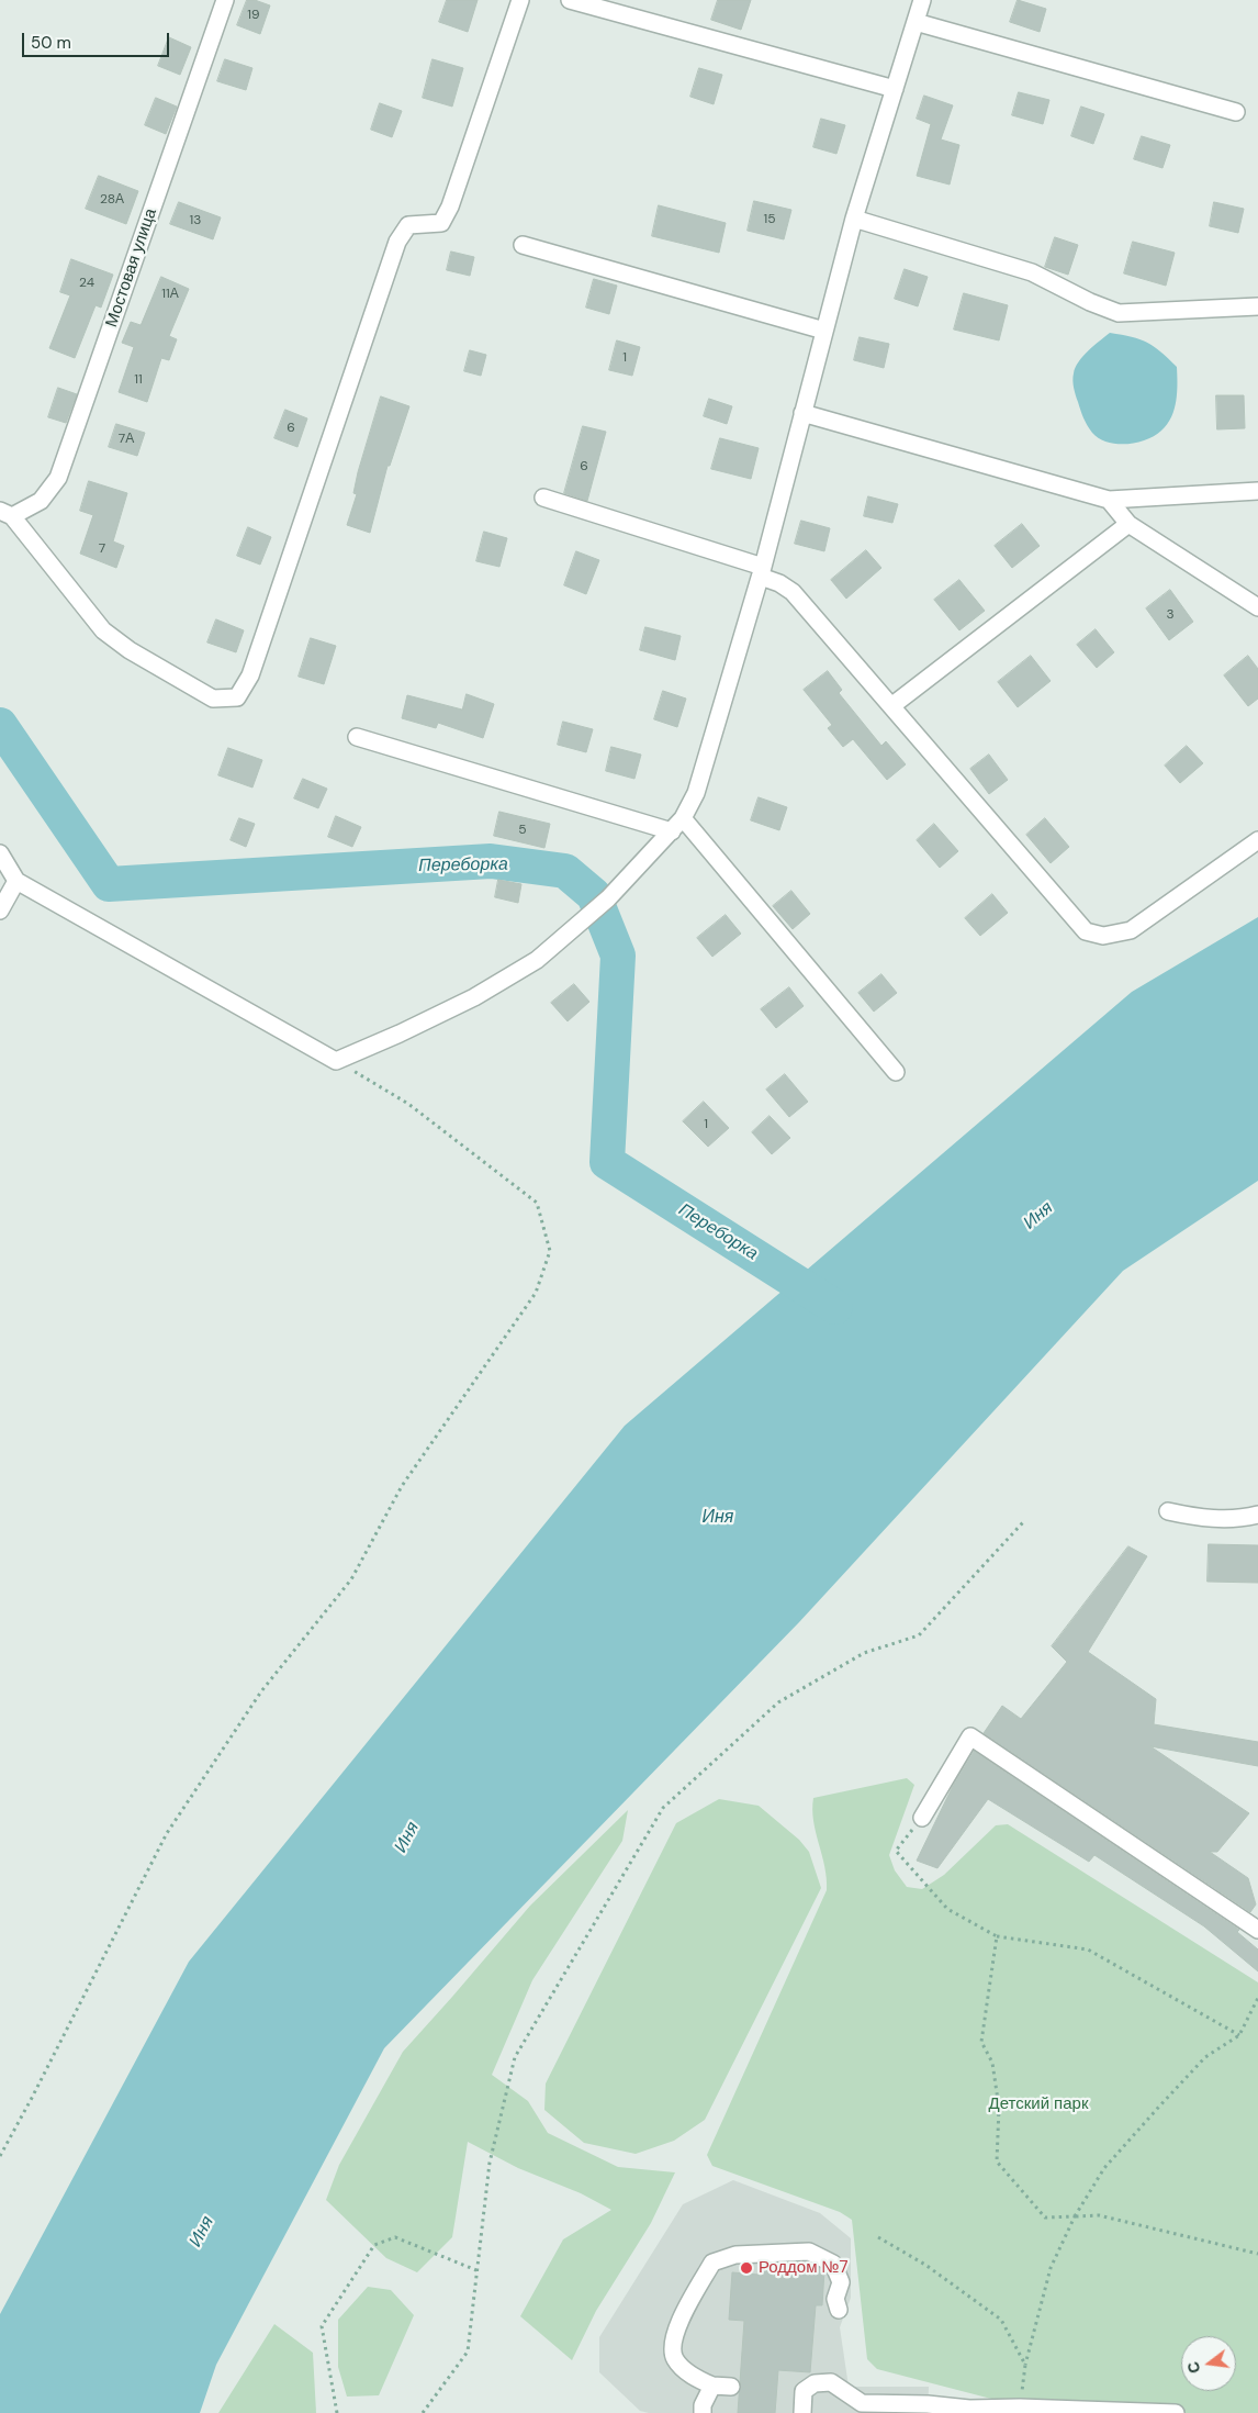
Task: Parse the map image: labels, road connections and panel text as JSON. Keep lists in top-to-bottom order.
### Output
{
  "streets": {
    "street": ["Мостовая улица"]
  },
  "water": ["Переборка", "Иня"],
  "parks": ["Детский парк"],
  "places": ["Роддом №7"],
  "house_numbers": [
    "19",
    "28А",
    "15",
    "13",
    "24",
    "11А",
    "1",
    "11",
    "6",
    "7А",
    "6",
    "7",
    "3",
    "5",
    "1"
  ],
  "scale_bar": "50 m",
  "north": "left"
}
